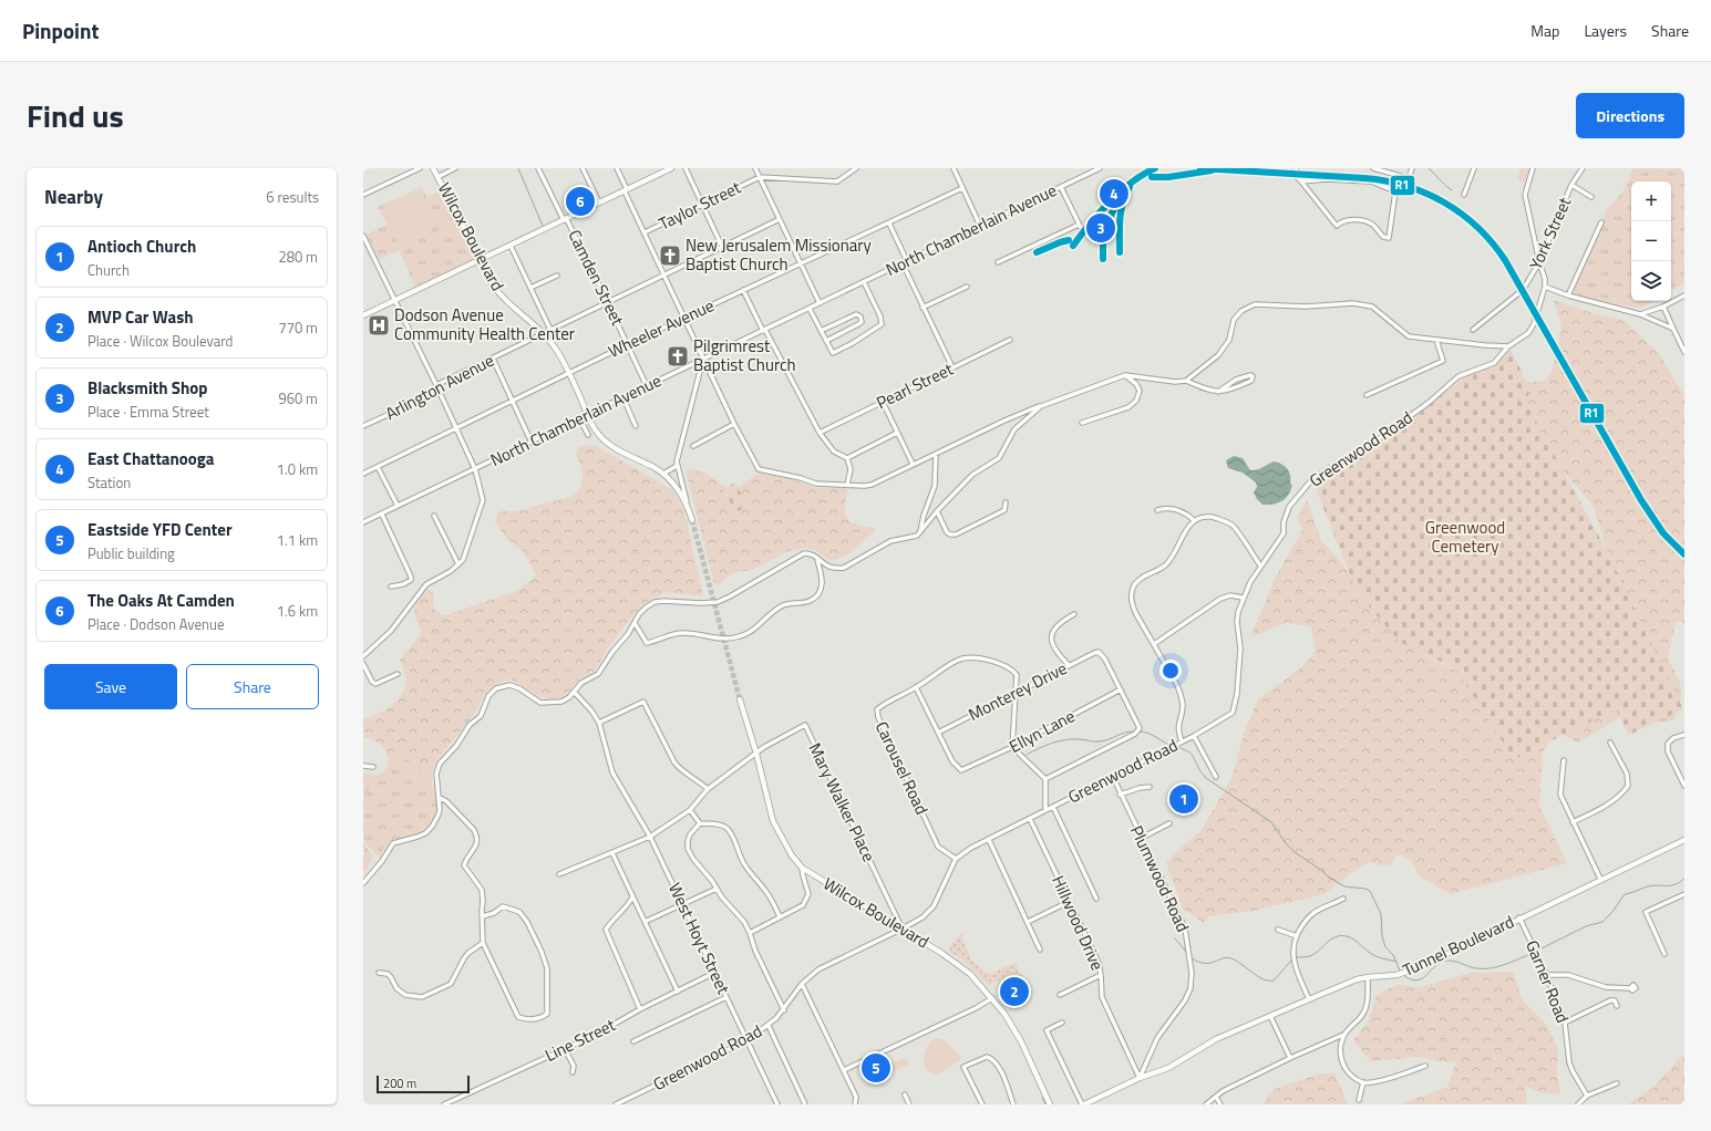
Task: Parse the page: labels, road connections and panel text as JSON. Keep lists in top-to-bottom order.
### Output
{
  "streets": {
    "main road": ["Wilcox Boulevard", "Tunnel Boulevard"],
    "street": [
      "Taylor Street",
      "North Chamberlain Avenue",
      "York Street",
      "Camden Street",
      "Wheeler Avenue",
      "Pearl Street",
      "Arlington Avenue",
      "Greenwood Road",
      "Monterey Drive",
      "Ellyn Lane",
      "Carousel Road",
      "Mary Walker Place",
      "Plumwood Road",
      "Hillwood Drive",
      "West Hoyt Street",
      "Garner Road",
      "Line Street"
    ]
  },
  "crossings": [
    ["North Chamberlain Avenue", "Wilcox Boulevard"],
    ["North Chamberlain Avenue", "Camden Street"],
    ["Wilcox Boulevard", "Wheeler Avenue"],
    ["Wilcox Boulevard", "Arlington Avenue"],
    ["Wilcox Boulevard", "Greenwood Road"],
    ["Wilcox Boulevard", "Mary Walker Place"],
    ["Camden Street", "Wheeler Avenue"],
    ["Camden Street", "Arlington Avenue"],
    ["Greenwood Road", "Carousel Road"],
    ["Greenwood Road", "Mary Walker Place"],
    ["Greenwood Road", "Plumwood Road"],
    ["Greenwood Road", "Hillwood Drive"],
    ["Greenwood Road", "West Hoyt Street"],
    ["Monterey Drive", "Ellyn Lane"],
    ["Monterey Drive", "Carousel Road"],
    ["Ellyn Lane", "Carousel Road"],
    ["Plumwood Road", "Hillwood Drive"],
    ["Plumwood Road", "Tunnel Boulevard"],
    ["Hillwood Drive", "Tunnel Boulevard"],
    ["West Hoyt Street", "Line Street"],
    ["Tunnel Boulevard", "Garner Road"]
  ],
  "parks": ["Greenwood Cemetery"],
  "places": {
    "church": ["New Jerusalem Missionary Baptist Church", "Pilgrimrest Baptist Church"],
    "hospital": ["Dodson Avenue Community Health Center"]
  },
  "lines": ["transit line R1"],
  "scale_bar": "200 m",
  "page": {
    "header": "Pinpoint",
    "nav": ["Map", "Layers", "Share"],
    "title": "Find us",
    "buttons": [
      "Directions",
      ["Save", "Share"]
    ],
    "heading": ["Nearby", "6 results"],
    "pins": [
      "4",
      "6",
      "3",
      "1",
      "2",
      "5"
    ],
    "map_buttons": ["+", "−"],
    "list": [
      {
        "mark": "1",
        "name": "Antioch Church",
        "note": "Church",
        "value": "280 m"
      },
      {
        "mark": "2",
        "name": "MVP Car Wash",
        "note": "Place · Wilcox Boulevard",
        "value": "770 m"
      },
      {
        "mark": "3",
        "name": "Blacksmith Shop",
        "note": "Place · Emma Street",
        "value": "960 m"
      },
      {
        "mark": "4",
        "name": "East Chattanooga",
        "note": "Station",
        "value": "1.0 km"
      },
      {
        "mark": "5",
        "name": "Eastside YFD Center",
        "note": "Public building",
        "value": "1.1 km"
      },
      {
        "mark": "6",
        "name": "The Oaks At Camden",
        "note": "Place · Dodson Avenue",
        "value": "1.6 km"
      }
    ],
    "scale": "200 m"
  }
}
